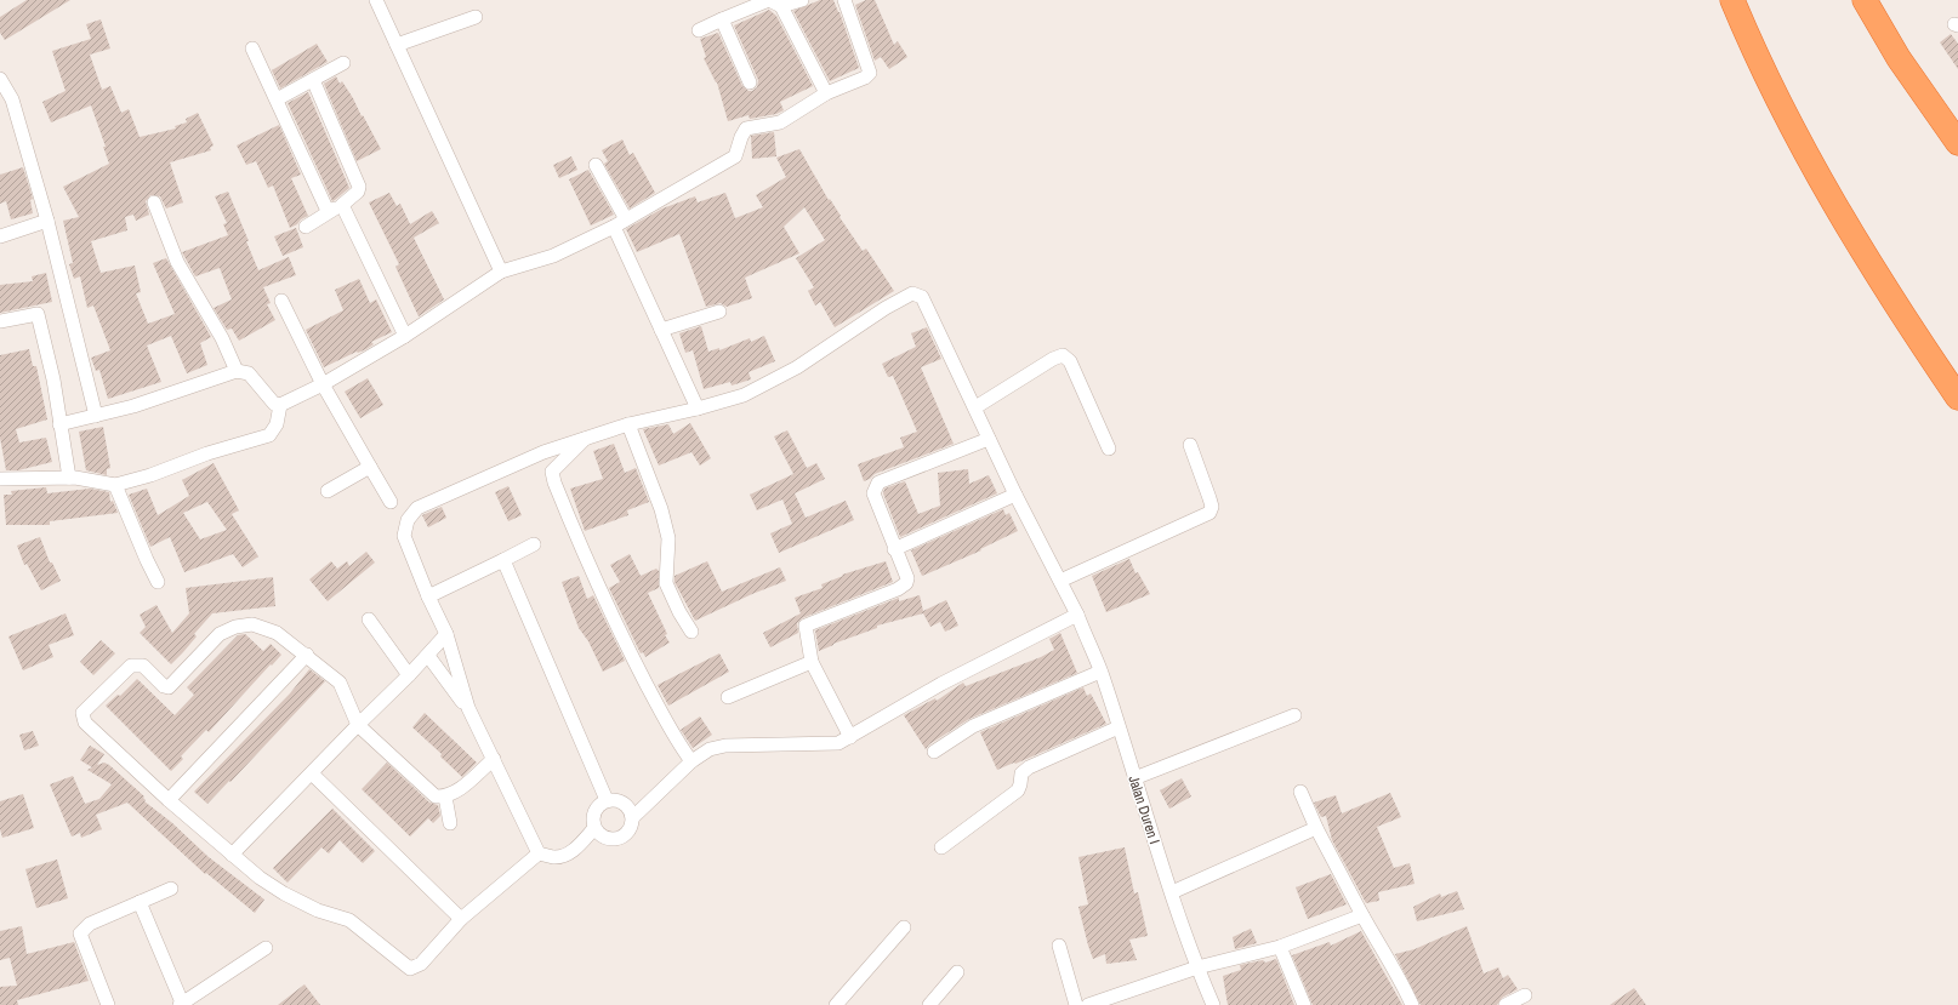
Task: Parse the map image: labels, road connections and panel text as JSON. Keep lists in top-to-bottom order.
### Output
{
  "streets": {
    "street": ["Jalan Duren I"]
  }
}
